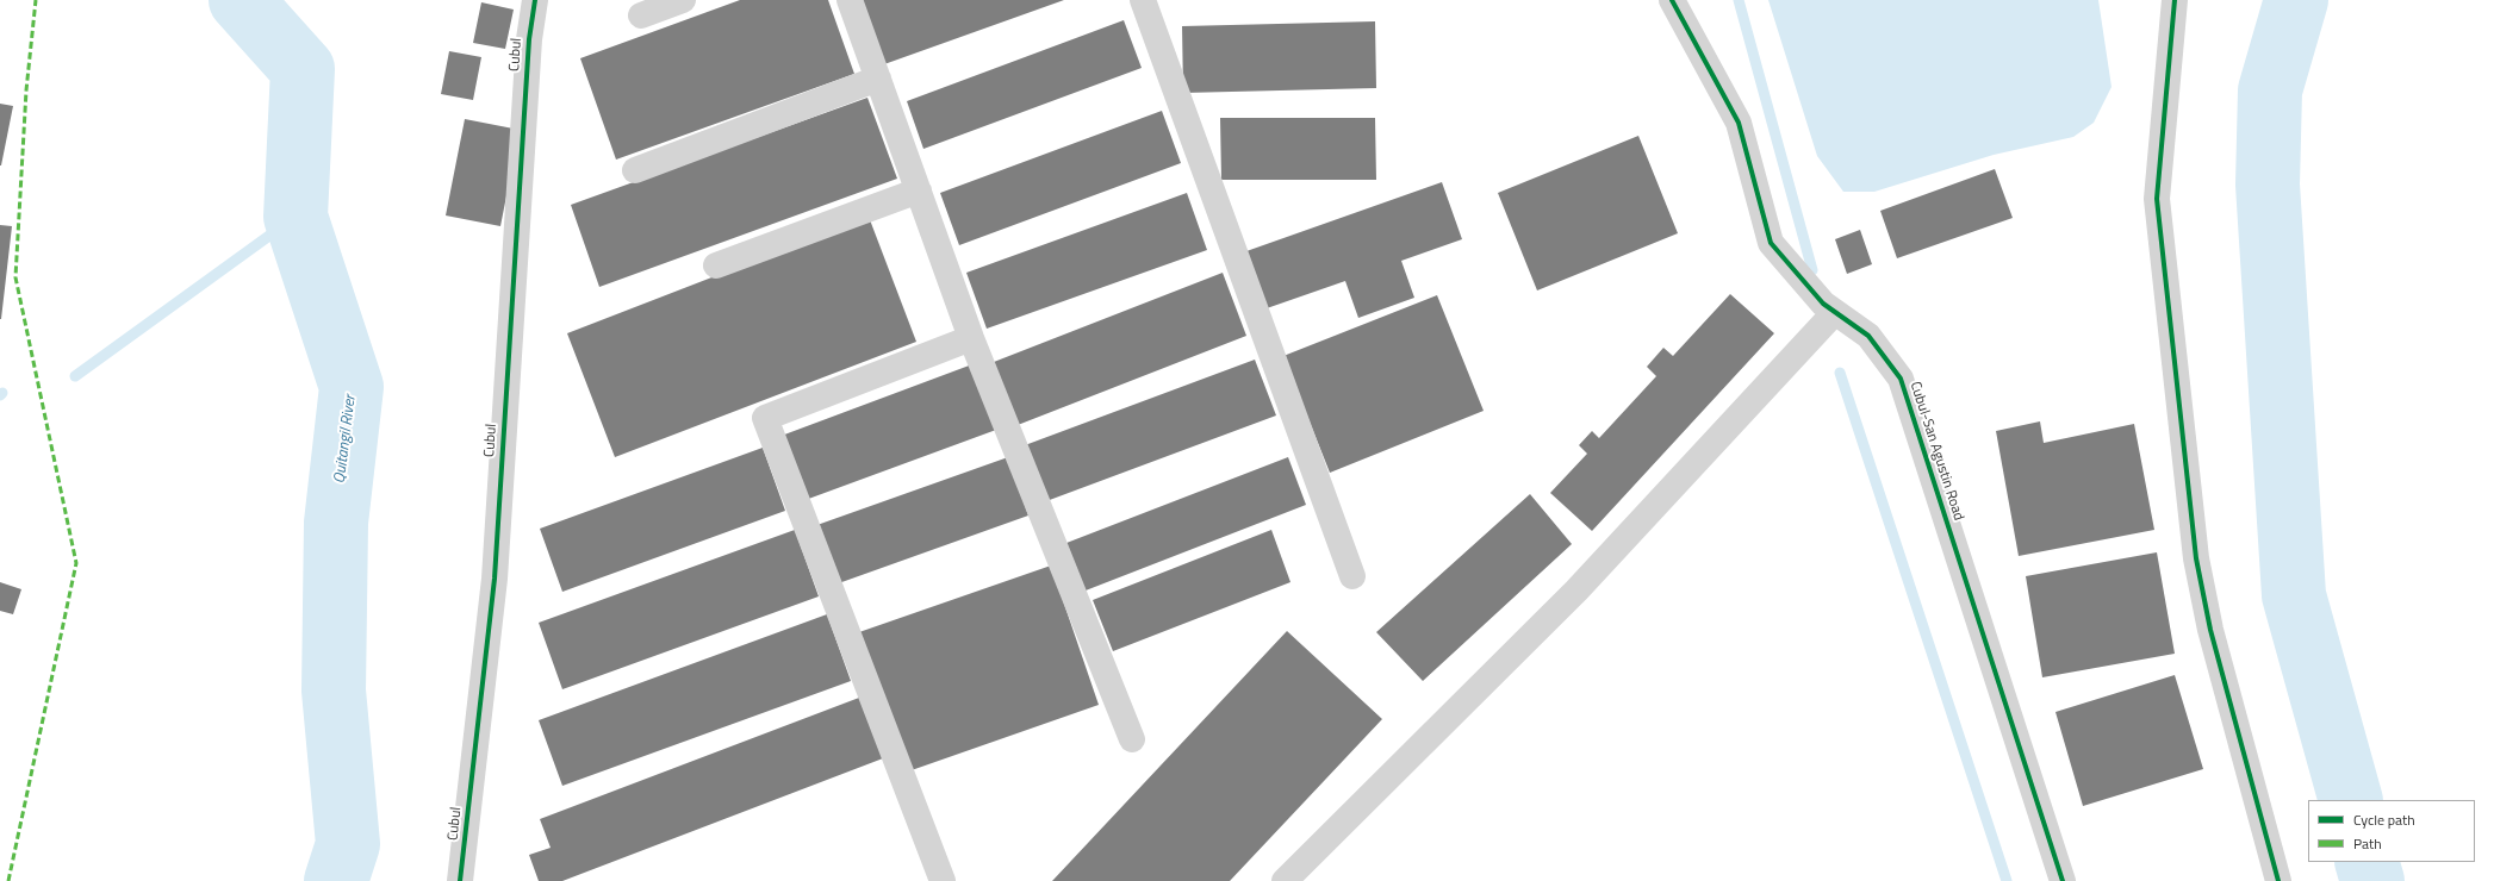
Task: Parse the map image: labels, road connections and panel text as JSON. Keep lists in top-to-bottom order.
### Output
{
  "streets": {
    "street": ["Cubul", "Cubul-San Agustin Road"]
  },
  "water": ["Quitangil River"],
  "legend": ["Cycle path", "Path"]
}
